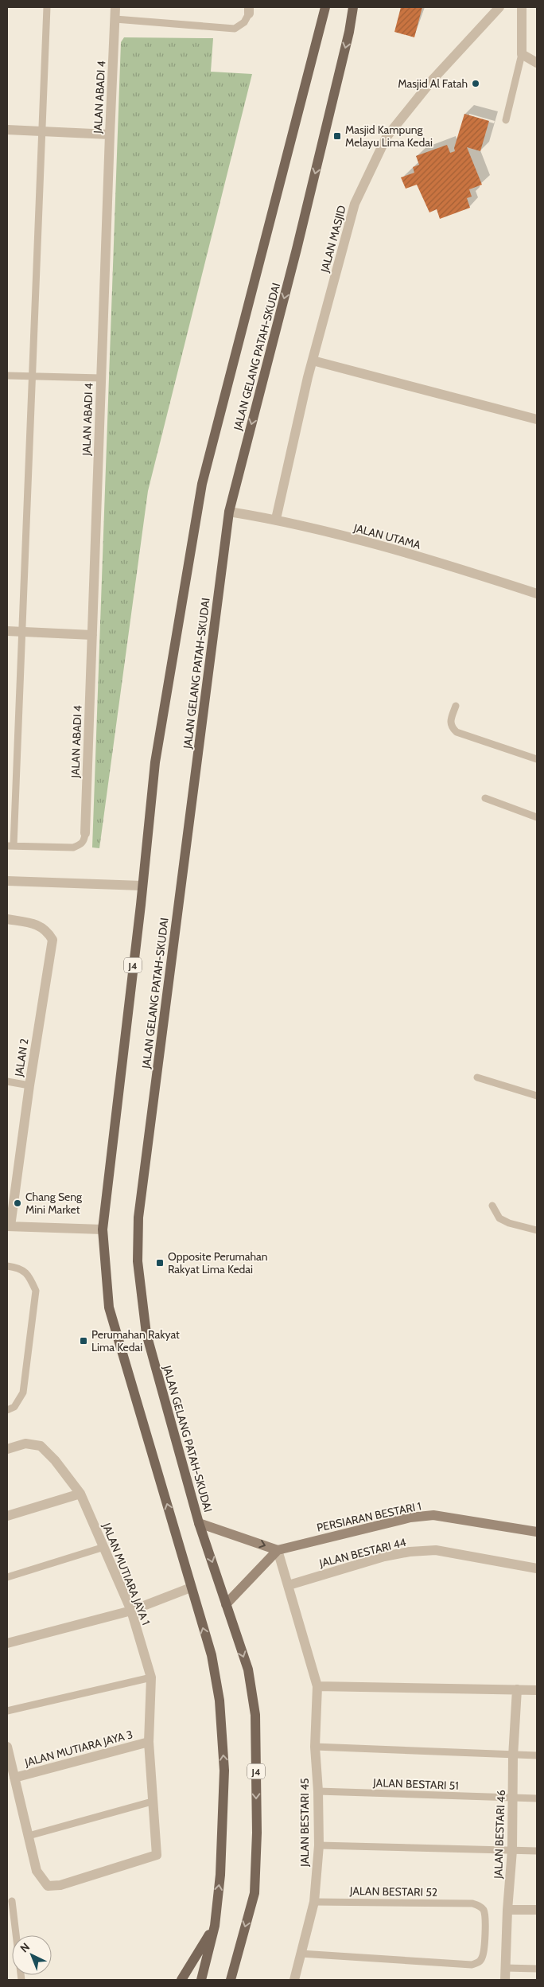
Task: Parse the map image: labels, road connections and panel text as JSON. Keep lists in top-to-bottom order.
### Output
{
  "streets": {
    "main road": ["JALAN GELANG PATAH-SKUDAI", "J4"],
    "street": [
      "JALAN ABADI 4",
      "JALAN MASJID",
      "JALAN UTAMA",
      "JALAN 2",
      "PERSIARAN BESTARI 1",
      "JALAN BESTARI 44",
      "JALAN MUTIARA JAYA 1",
      "JALAN MUTIARA JAYA 3",
      "JALAN BESTARI 45",
      "JALAN BESTARI 46"
    ],
    "lane": ["JALAN BESTARI 51", "JALAN BESTARI 52"]
  },
  "crossings": [
    ["JALAN MASJID", "JALAN UTAMA"],
    ["JALAN GELANG PATAH-SKUDAI", "JALAN UTAMA"],
    ["JALAN GELANG PATAH-SKUDAI", "J4"],
    ["PERSIARAN BESTARI 1", "JALAN BESTARI 45"],
    ["JALAN BESTARI 44", "JALAN BESTARI 45"],
    ["JALAN MUTIARA JAYA 1", "JALAN MUTIARA JAYA 3"],
    ["JALAN BESTARI 51", "JALAN BESTARI 45"],
    ["JALAN BESTARI 51", "JALAN BESTARI 46"],
    ["JALAN BESTARI 45", "JALAN BESTARI 52"]
  ],
  "places": {
    "other": ["Masjid Al Fatah", "Chang Seng Mini Market"],
    "transit": ["Masjid Kampung Melayu Lima Kedai", "Opposite Perumahan Rakyat Lima Kedai", "Perumahan Rakyat Lima Kedai"]
  },
  "north": "top left"
}
